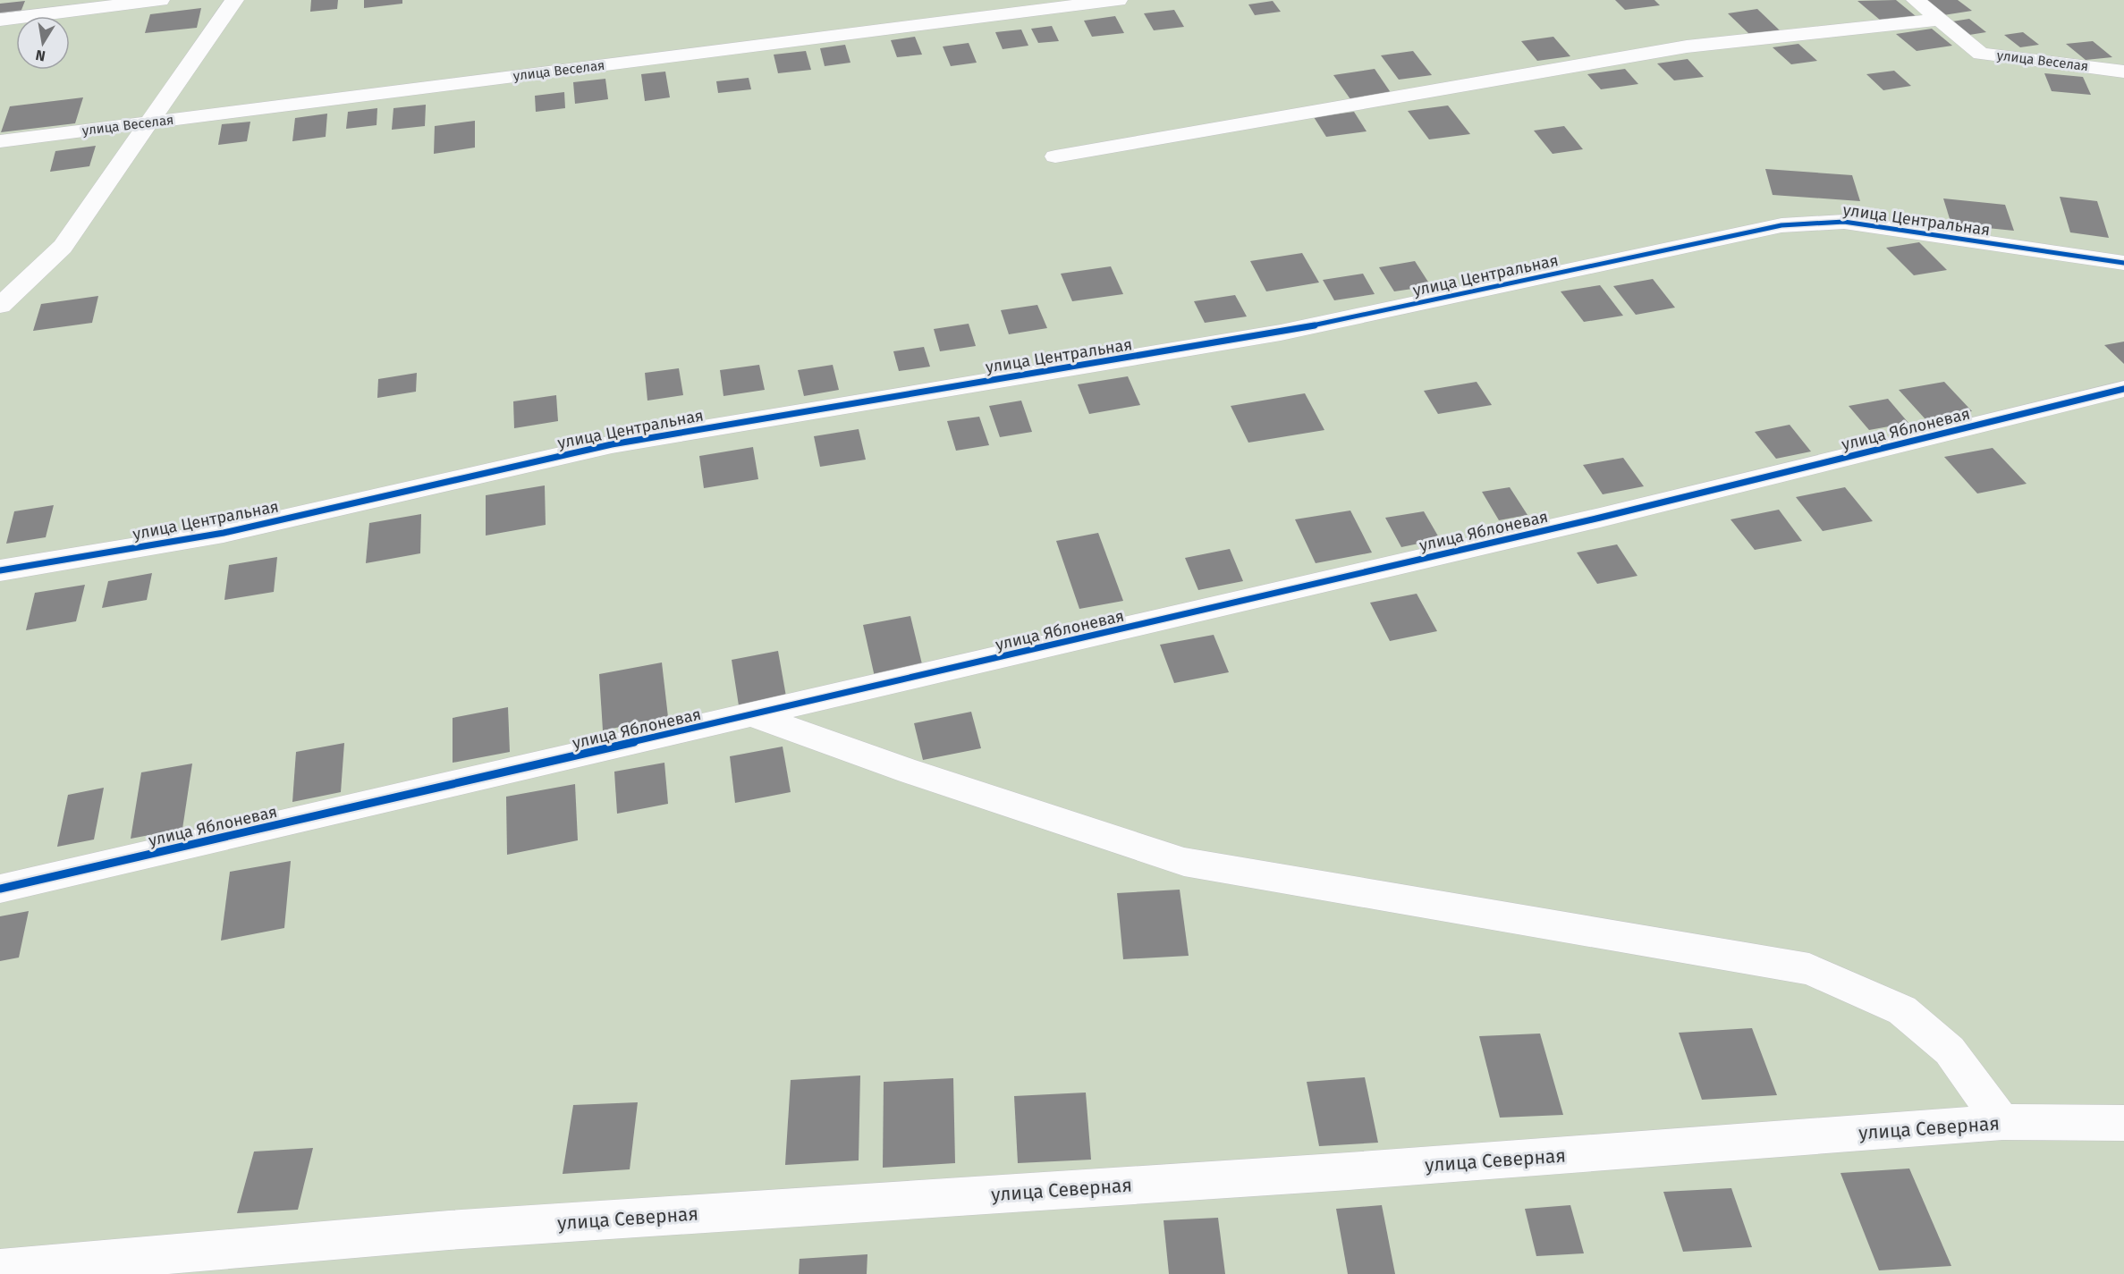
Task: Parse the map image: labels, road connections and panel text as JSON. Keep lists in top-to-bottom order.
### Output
{
  "streets": {
    "street": [
      "улица Веселая",
      "улица Центральная",
      "улица Яблоневая",
      "улица Северная"
    ]
  },
  "north": "bottom"
}
